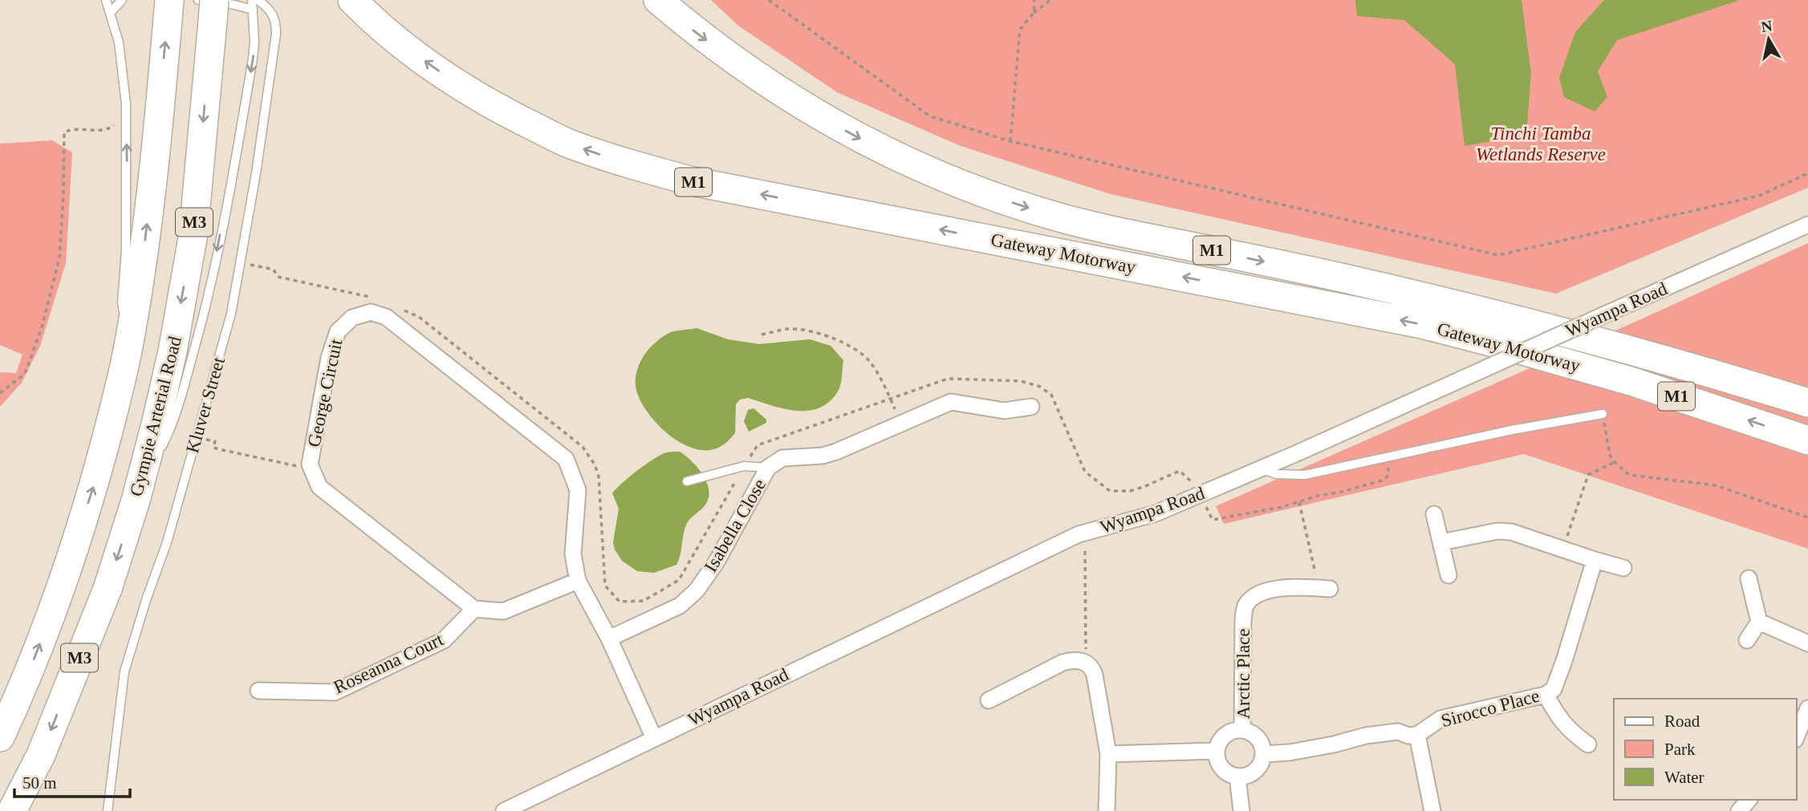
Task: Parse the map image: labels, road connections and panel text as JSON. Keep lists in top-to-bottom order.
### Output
{
  "streets": {
    "highway": [
      "M1",
      "M3",
      "Gateway Motorway",
      "Gympie Arterial Road"
    ],
    "street": [
      "Wyampa Road",
      "George Circuit",
      "Isabella Close",
      "Roseanna Court",
      "Arctic Place",
      "Sirocco Place"
    ],
    "lane": ["Kluver Street"]
  },
  "crossings": [
    ["George Circuit", "Roseanna Court"],
    ["Arctic Place", "Sirocco Place"]
  ],
  "parks": ["Tinchi Tamba Wetlands Reserve"],
  "legend": ["Road", "Park", "Water"],
  "scale_bar": "50 m",
  "north": "top"
}
